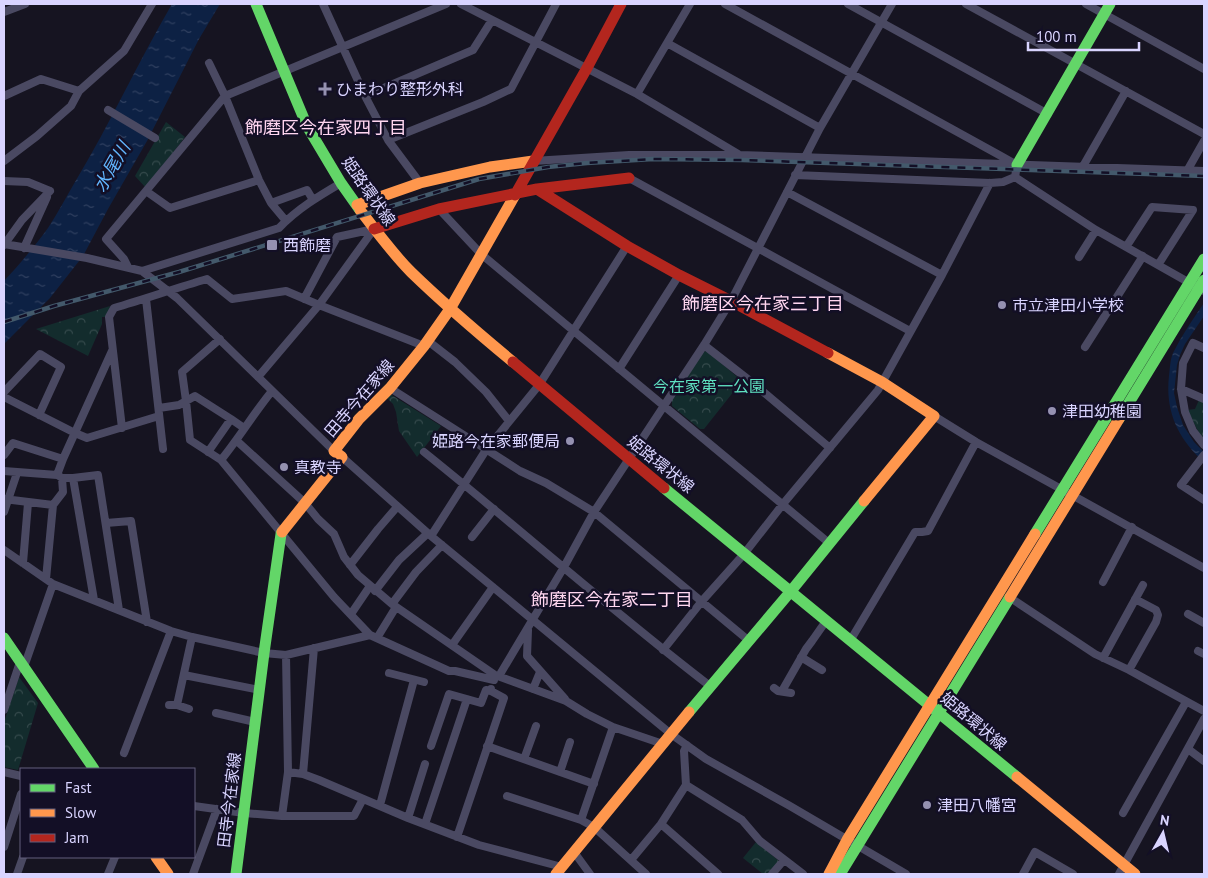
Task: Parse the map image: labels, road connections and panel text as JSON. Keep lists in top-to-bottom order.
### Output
{
  "streets": {
    "street": ["姫路環状線", "田寺今在家線"]
  },
  "crossings": [
    ["姫路環状線", "田寺今在家線"]
  ],
  "districts": ["飾磨区今在家四丁目", "飾磨区今在家三丁目", "飾磨区今在家二丁目"],
  "water": ["水尾川"],
  "parks": ["今在家第一公園"],
  "places": {
    "health": ["ひまわり整形外科"],
    "transit": ["西飾磨"],
    "other": [
      "市立津田小学校",
      "津田幼稚園",
      "姫路今在家郵便局",
      "真教寺",
      "津田八幡宮"
    ]
  },
  "legend": ["Fast", "Slow", "Jam"],
  "scale_bar": "100 m",
  "north": "top"
}
